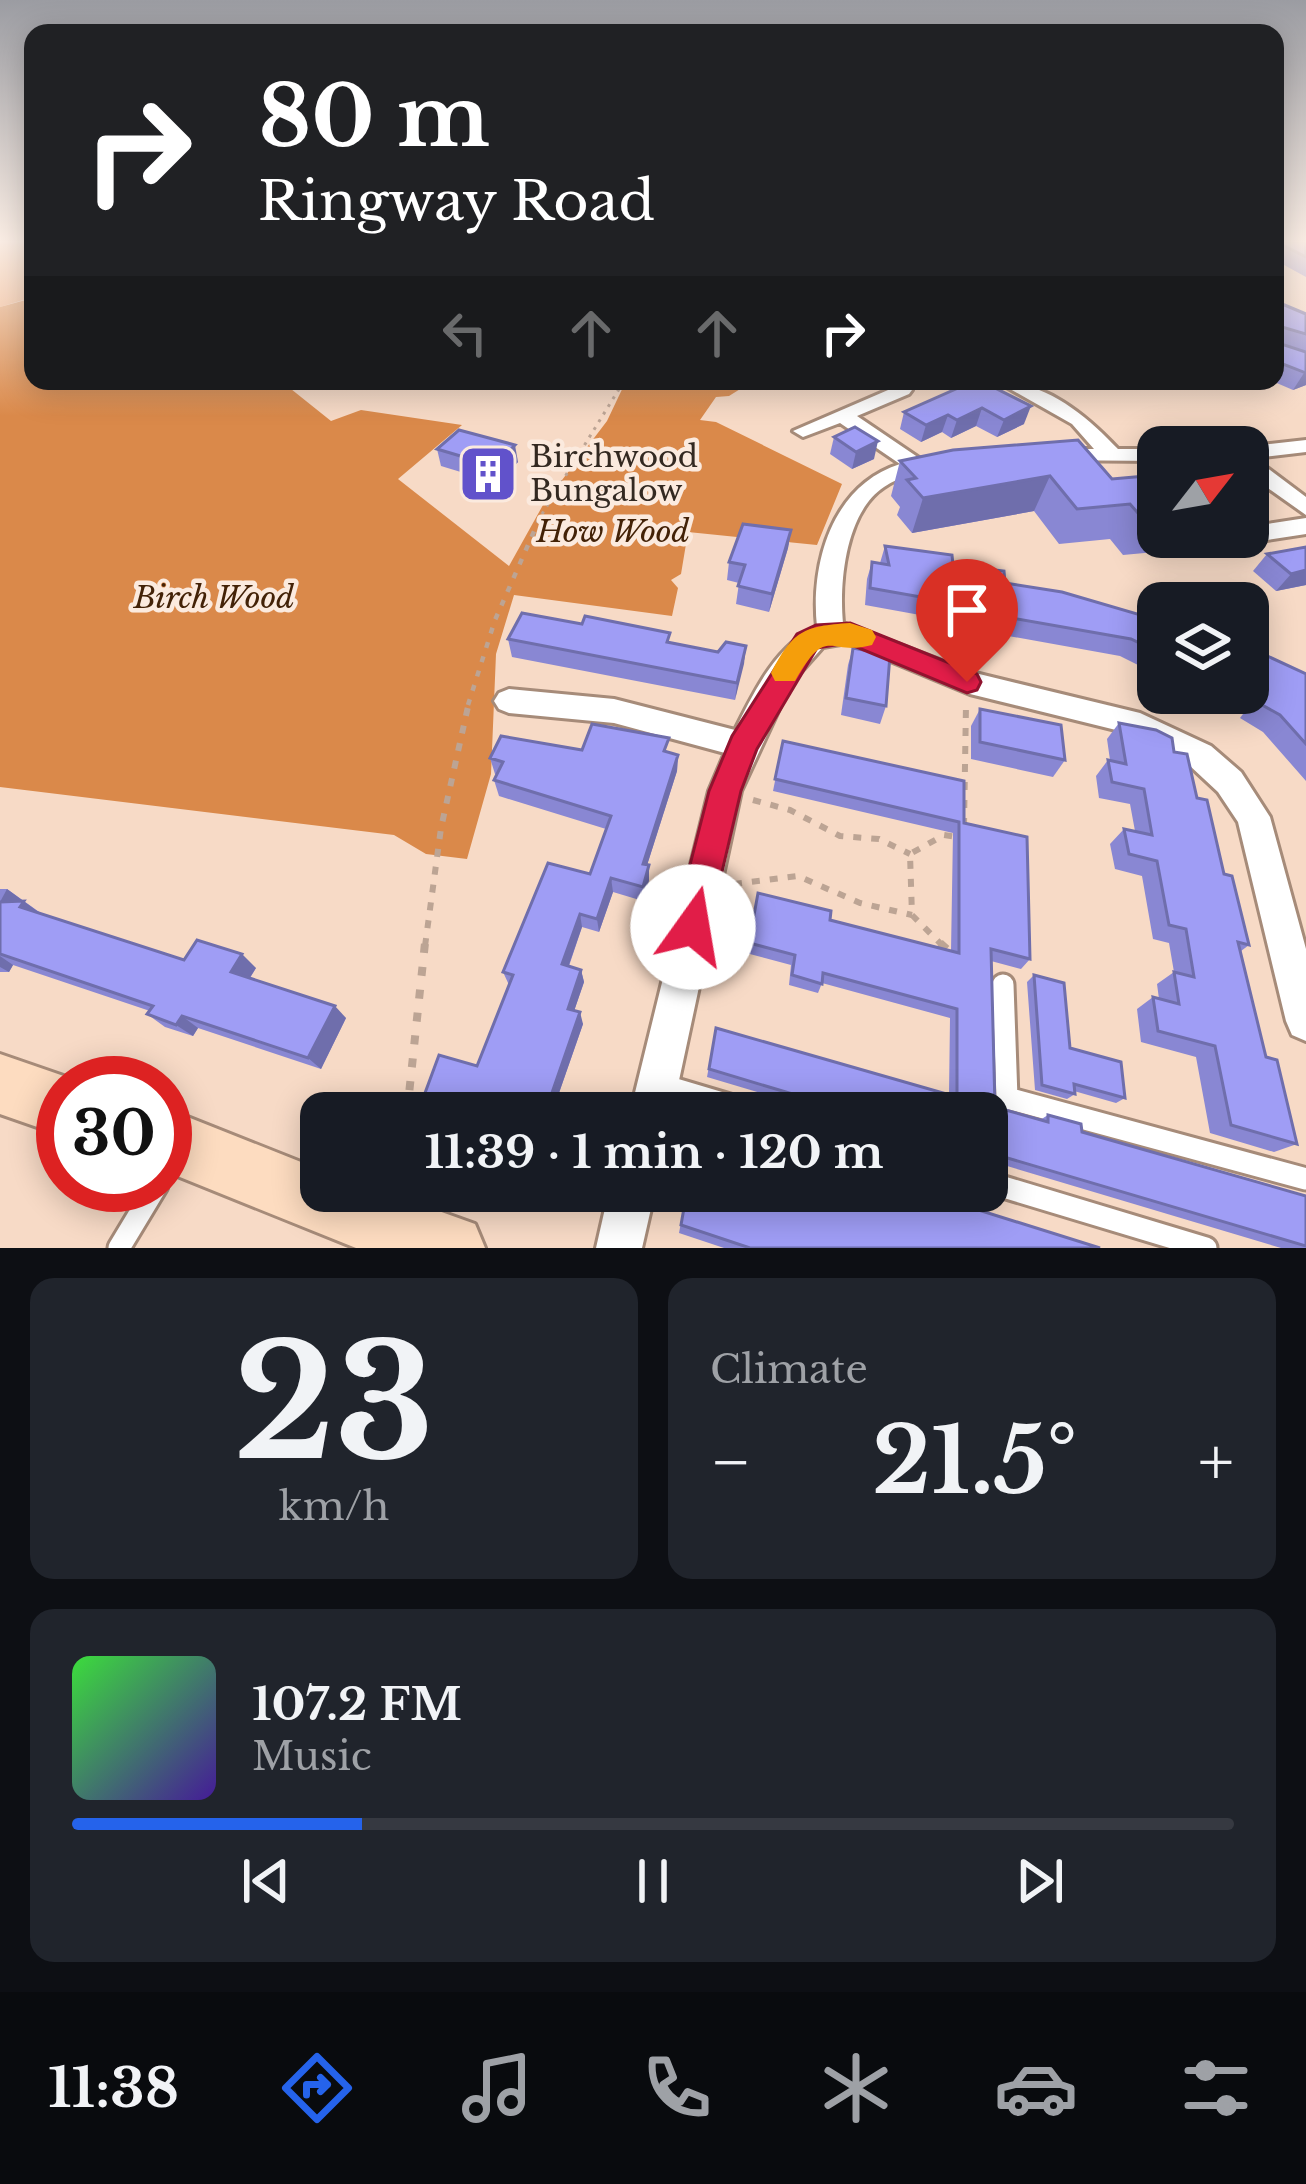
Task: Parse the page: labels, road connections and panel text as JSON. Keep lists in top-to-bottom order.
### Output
{
  "parks": ["How Wood", "Birch Wood"],
  "places": {
    "building": ["Birchwood Bungalow"]
  },
  "north": "top right",
  "page": {
    "turn": ["80 m", "Ringway Road"],
    "limit": "30",
    "trip": "11:39 · 1 min · 120 m",
    "tile": [
      ["23", "km/h"],
      "Climate"
    ],
    "heat": ["−", "21.5°", "+"],
    "song": ["107.2 FM", "Music"],
    "tabs": "11:38"
  }
}
